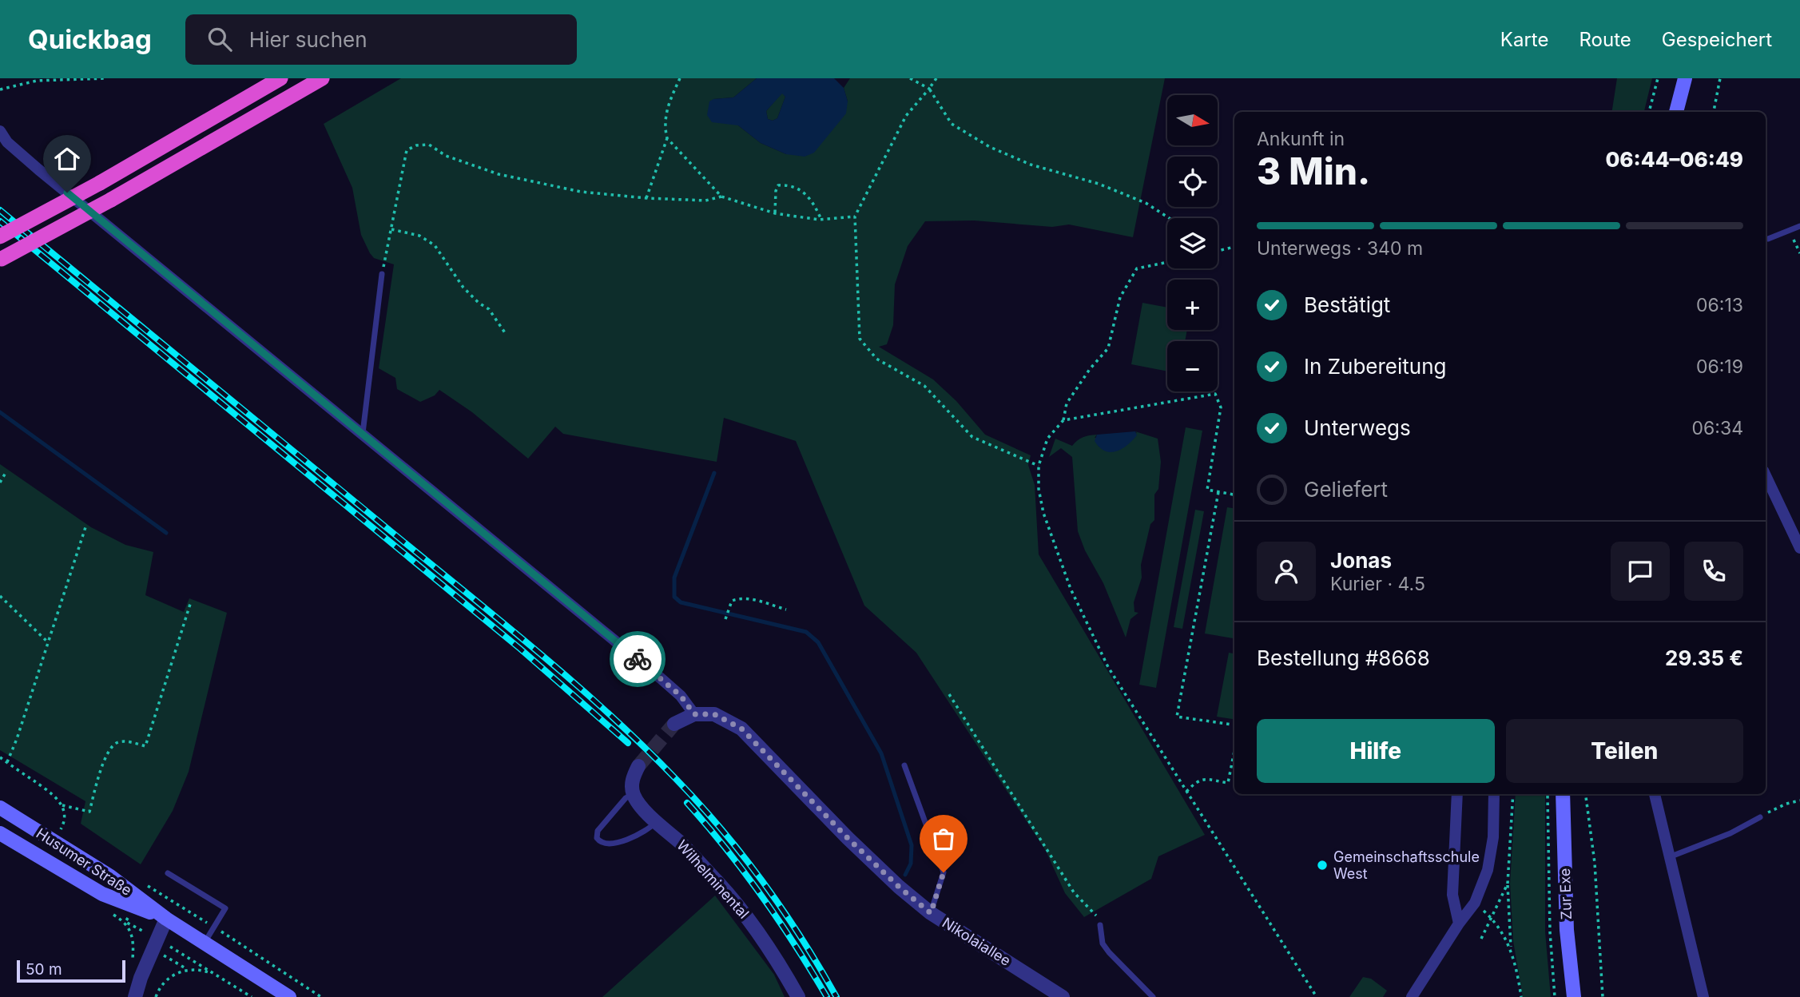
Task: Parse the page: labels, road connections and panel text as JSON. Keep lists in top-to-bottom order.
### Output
{
  "streets": {
    "main road": ["Husumer Straße", "Zur Exe"],
    "street": ["Wilhelminental", "Nikolaiallee"]
  },
  "places": ["Gemeinschaftsschule West"],
  "scale_bar": "50 m",
  "north": "right",
  "page": {
    "header": "Quickbag",
    "search": "Hier suchen",
    "nav": ["Karte", "Route", "Gespeichert"],
    "map_buttons": ["+", "−"],
    "heading": ["3 Min.", "Ankunft in", "06:44–06:49"],
    "panel": [
      "Jonas",
      "Kurier · 4.5",
      "Bestellung #8668",
      "29.35 €"
    ],
    "bar": "Unterwegs · 340 m",
    "list": [
      ["Bestätigt", "06:13"],
      ["In Zubereitung", "06:19"],
      ["Unterwegs", "06:34"],
      "Geliefert"
    ],
    "buttons": ["Hilfe", "Teilen"],
    "scale": "50 m"
  }
}
